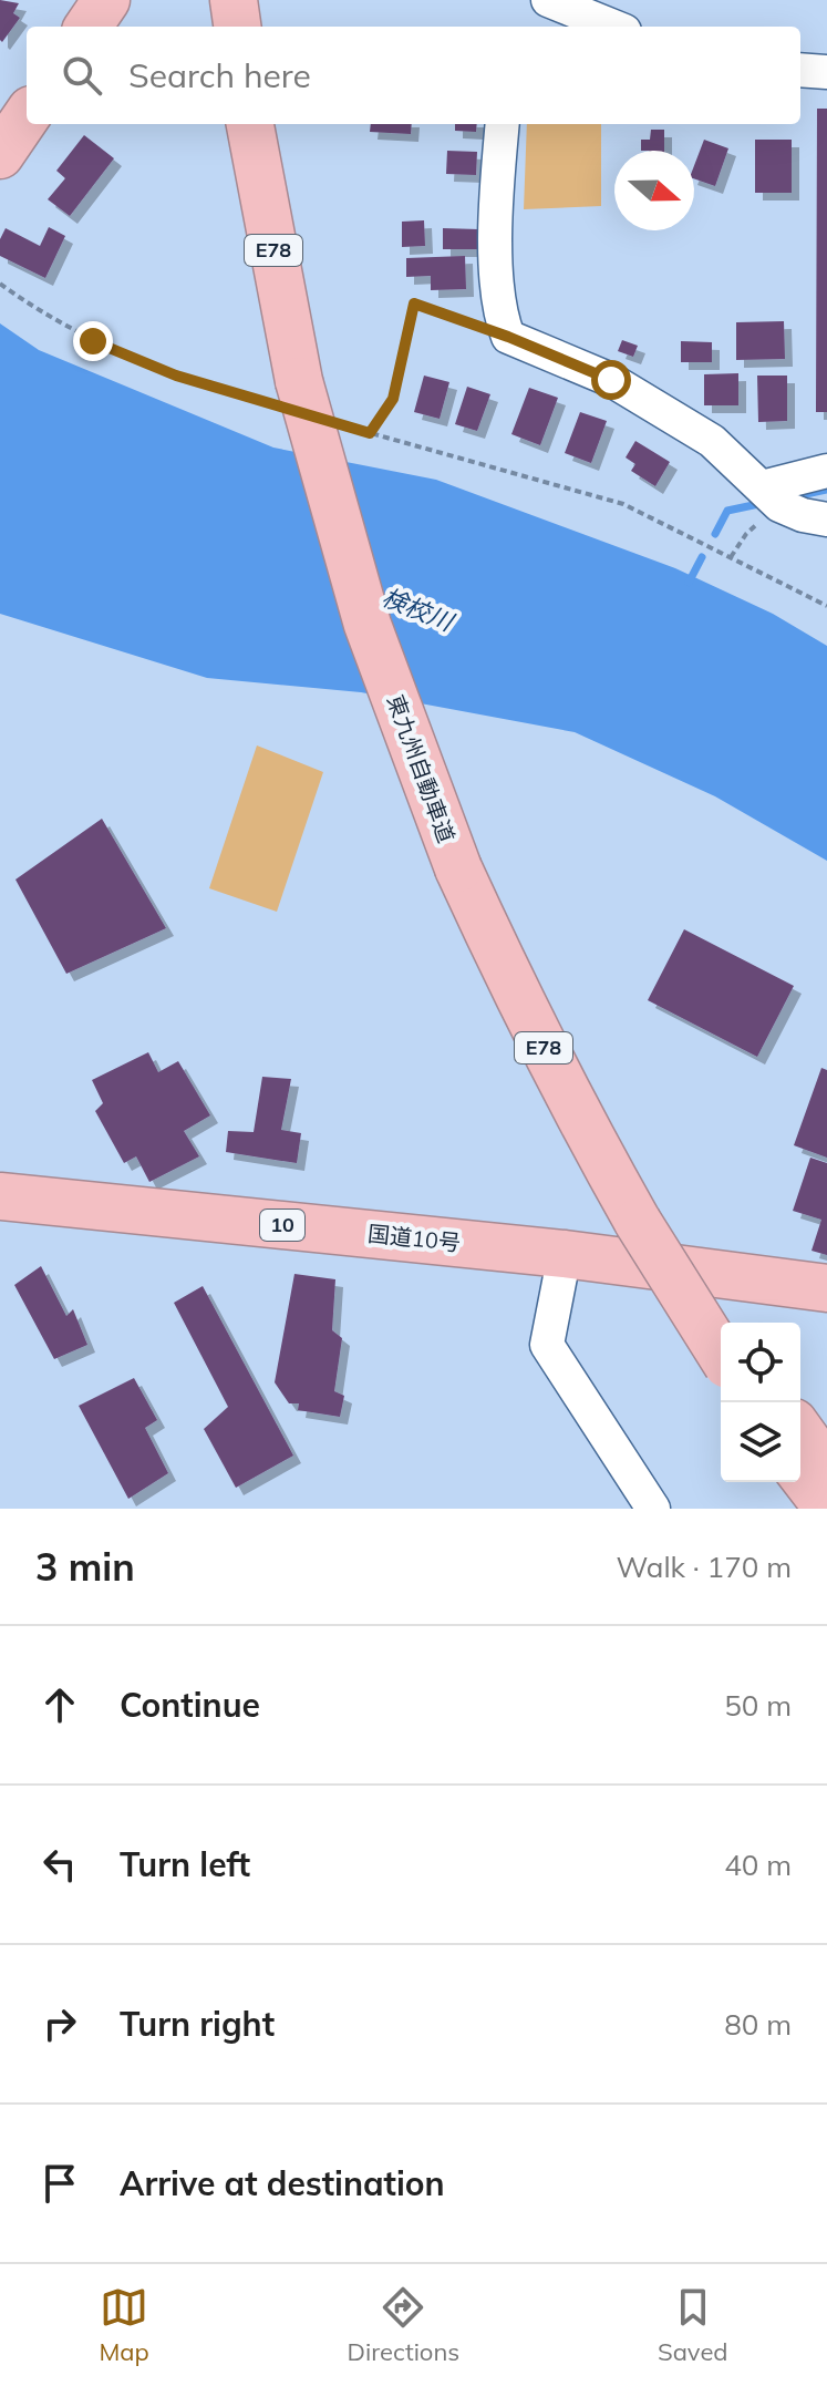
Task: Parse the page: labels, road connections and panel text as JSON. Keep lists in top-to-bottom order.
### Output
{
  "streets": {
    "highway": [
      "E78",
      "東九州自動車道",
      "10",
      "国道10号"
    ]
  },
  "water": ["検校川"],
  "north": "right",
  "page": {
    "search": "Search here",
    "heading": ["3 min", "Walk · 170 m"],
    "list": [
      ["Continue", "50 m"],
      ["Turn left", "40 m"],
      ["Turn right", "80 m"],
      "Arrive at destination"
    ],
    "nav": ["Map", "Directions", "Saved"]
  }
}
